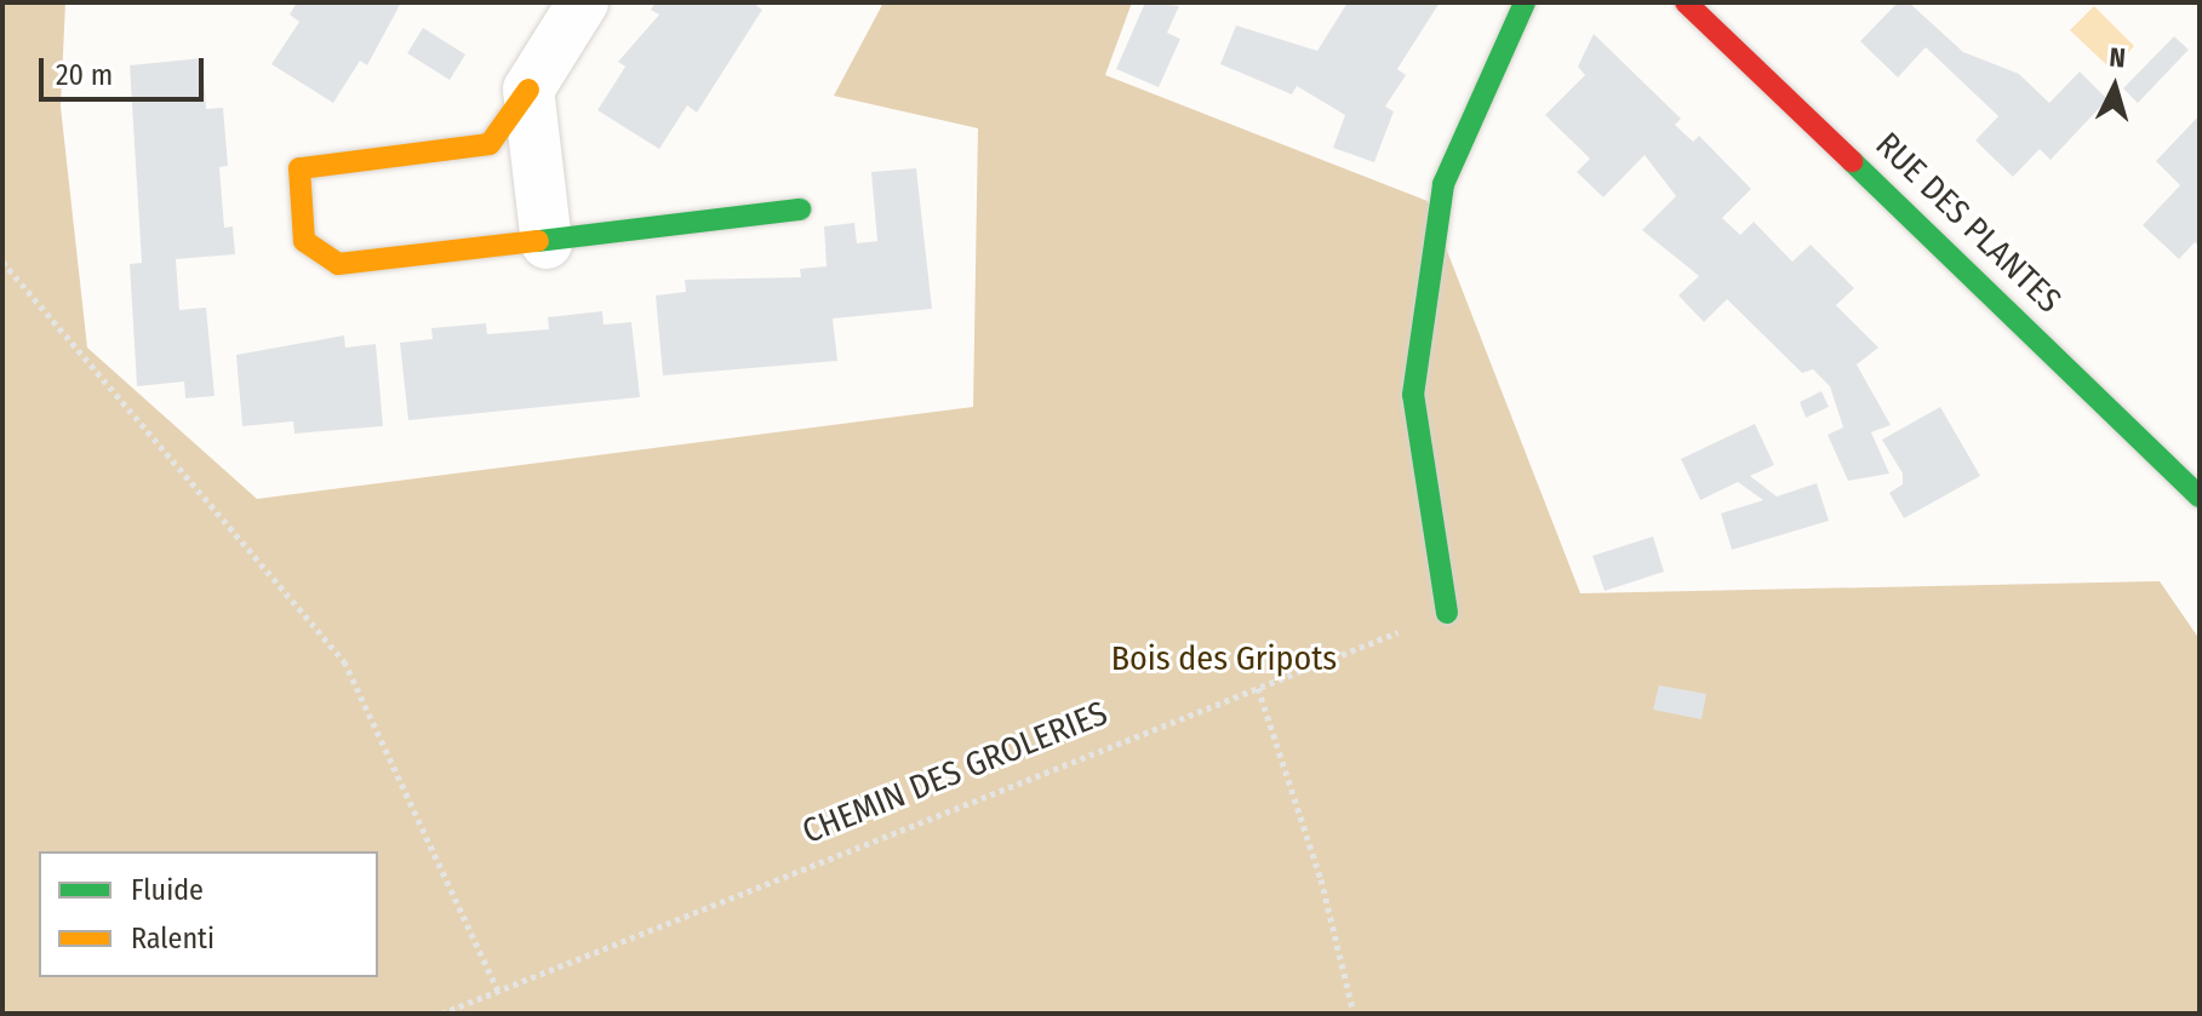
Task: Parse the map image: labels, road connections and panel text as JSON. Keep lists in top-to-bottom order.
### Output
{
  "streets": {
    "street": ["RUE DES PLANTES"],
    "path": ["CHEMIN DES GROLERIES"]
  },
  "parks": ["Bois des Gripots"],
  "legend": ["Fluide", "Ralenti"],
  "scale_bar": "20 m",
  "north": "top"
}
